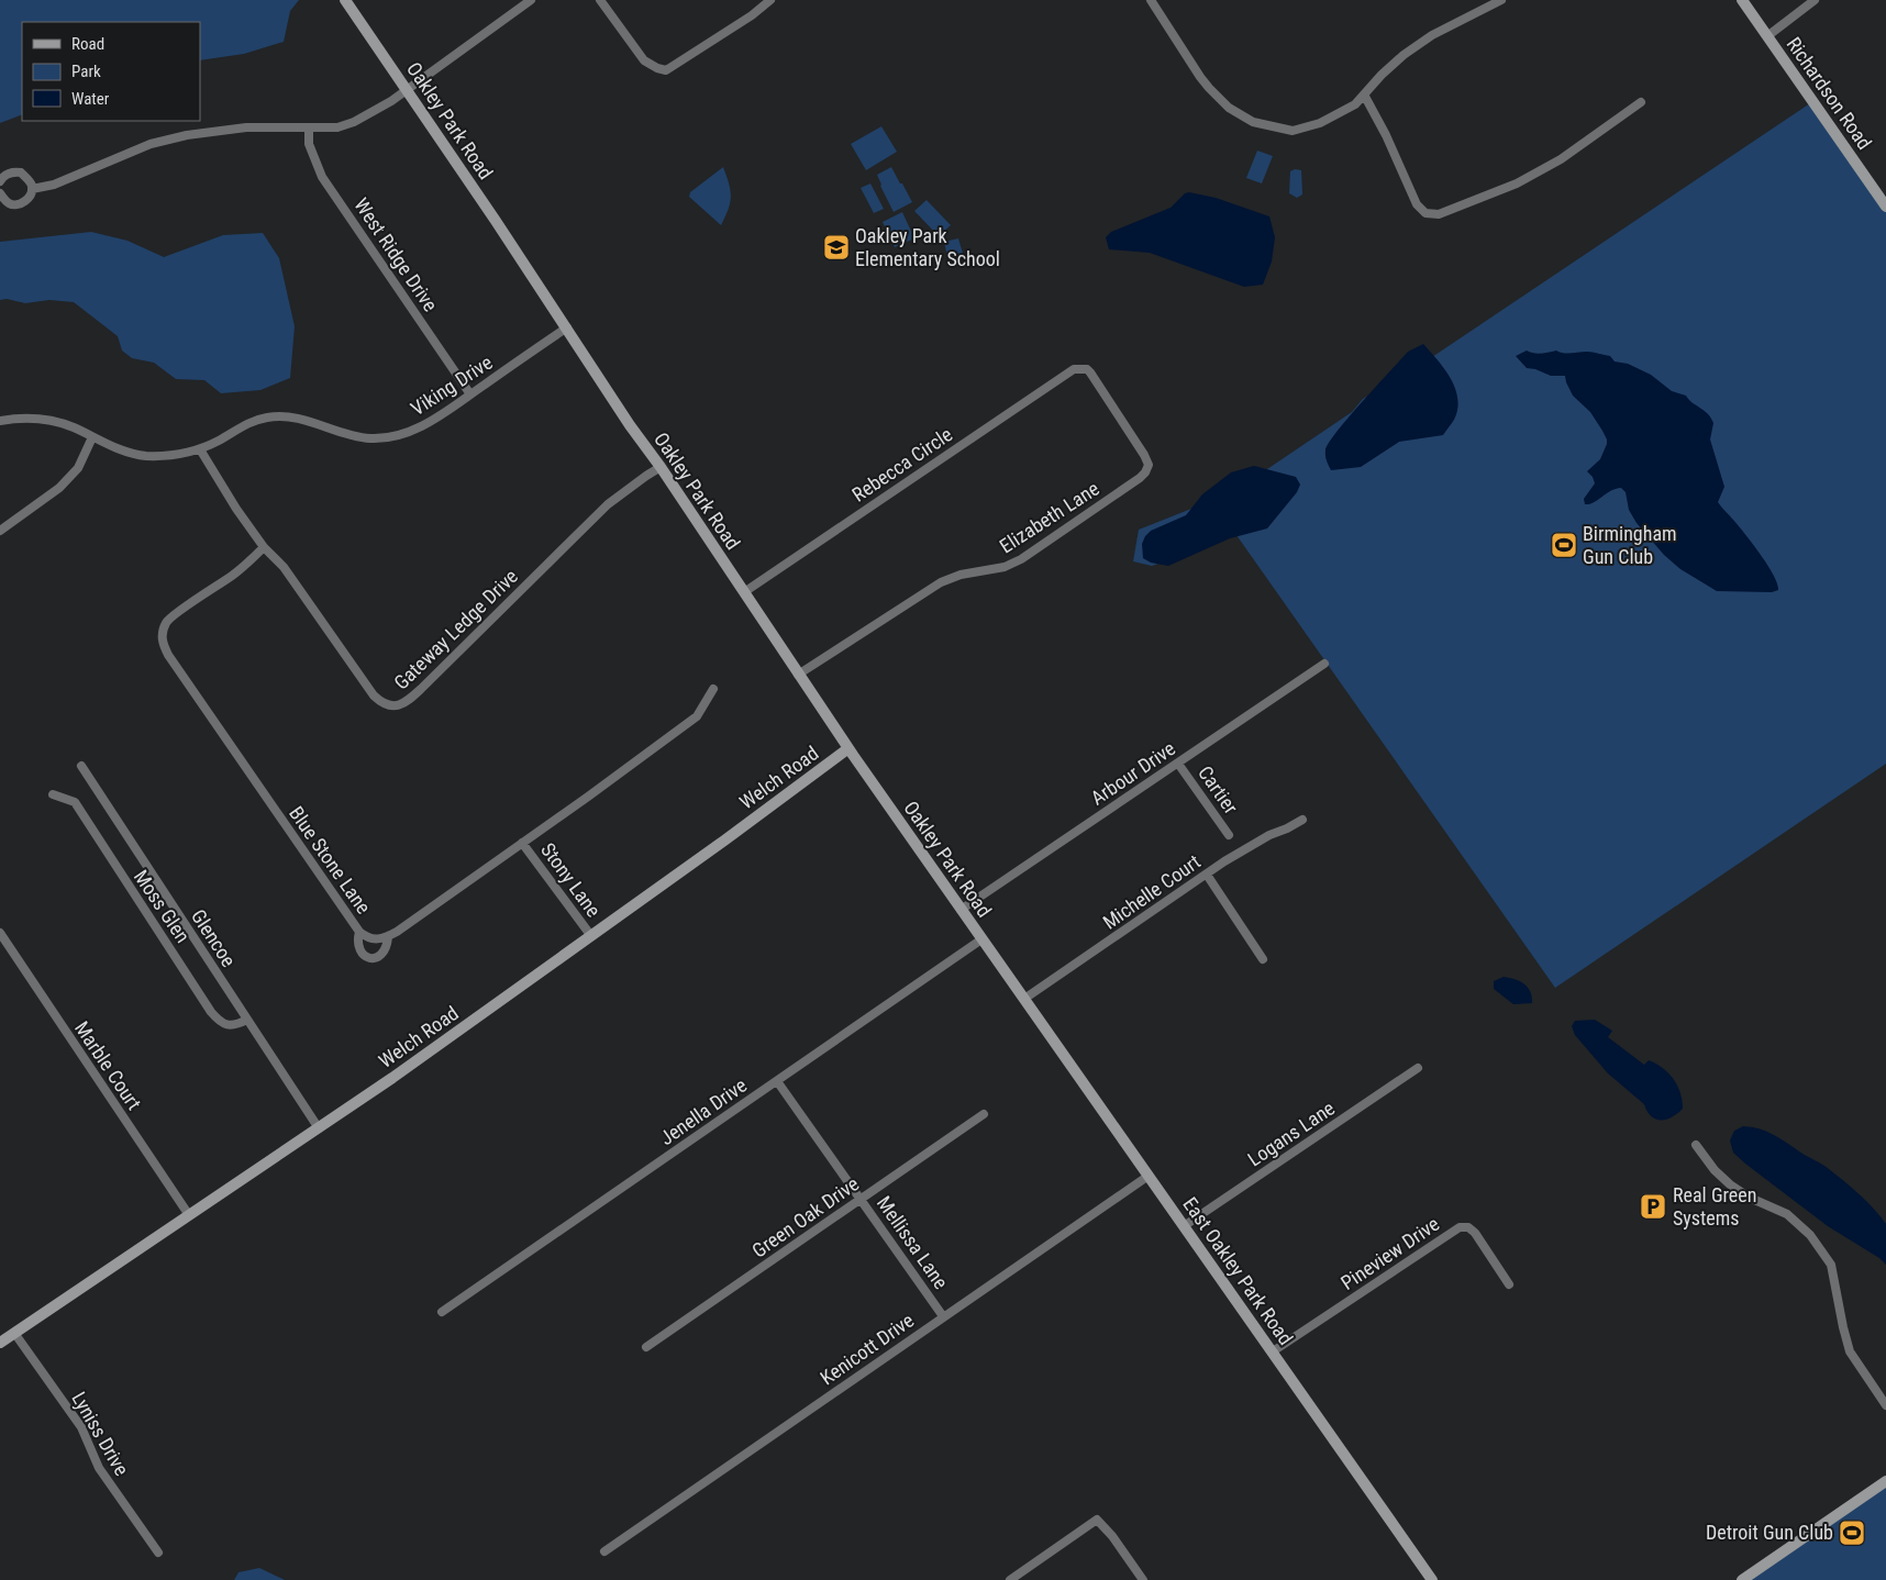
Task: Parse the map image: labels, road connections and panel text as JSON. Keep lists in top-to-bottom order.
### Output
{
  "streets": {
    "street": [
      "Richardson Road",
      "Oakley Park Road",
      "West Ridge Drive",
      "Viking Drive",
      "Rebecca Circle",
      "Elizabeth Lane",
      "Gateway Ledge Drive",
      "Arbour Drive",
      "Welch Road",
      "Cartier",
      "Blue Stone Lane",
      "Stony Lane",
      "Michelle Court",
      "Moss Glen",
      "Glencoe",
      "Marble Court",
      "Jenella Drive",
      "Logans Lane",
      "Green Oak Drive",
      "Mellissa Lane",
      "Pineview Drive",
      "East Oakley Park Road",
      "Kenicott Drive",
      "Lyniss Drive"
    ]
  },
  "crossings": [
    ["Oakley Park Road", "Viking Drive"],
    ["Oakley Park Road", "Rebecca Circle"],
    ["Oakley Park Road", "Elizabeth Lane"],
    ["Oakley Park Road", "Gateway Ledge Drive"],
    ["Oakley Park Road", "Arbour Drive"],
    ["Oakley Park Road", "Welch Road"],
    ["Oakley Park Road", "Michelle Court"],
    ["Oakley Park Road", "Jenella Drive"],
    ["Oakley Park Road", "East Oakley Park Road"],
    ["West Ridge Drive", "Viking Drive"],
    ["Viking Drive", "Gateway Ledge Drive"],
    ["Rebecca Circle", "Elizabeth Lane"],
    ["Gateway Ledge Drive", "Blue Stone Lane"],
    ["Arbour Drive", "Cartier"],
    ["Welch Road", "Stony Lane"],
    ["Welch Road", "Glencoe"],
    ["Welch Road", "Marble Court"],
    ["Welch Road", "Lyniss Drive"],
    ["Michelle Court", "East Oakley Park Road"],
    ["Moss Glen", "Glencoe"],
    ["Jenella Drive", "Mellissa Lane"],
    ["Logans Lane", "East Oakley Park Road"],
    ["Green Oak Drive", "Mellissa Lane"],
    ["Mellissa Lane", "Kenicott Drive"],
    ["Pineview Drive", "East Oakley Park Road"],
    ["East Oakley Park Road", "Kenicott Drive"]
  ],
  "places": {
    "school or university": ["Oakley Park Elementary School"],
    "sports": ["Birmingham Gun Club", "Detroit Gun Club"],
    "parking": ["Real Green Systems"]
  },
  "legend": ["Road", "Park", "Water"]
}
